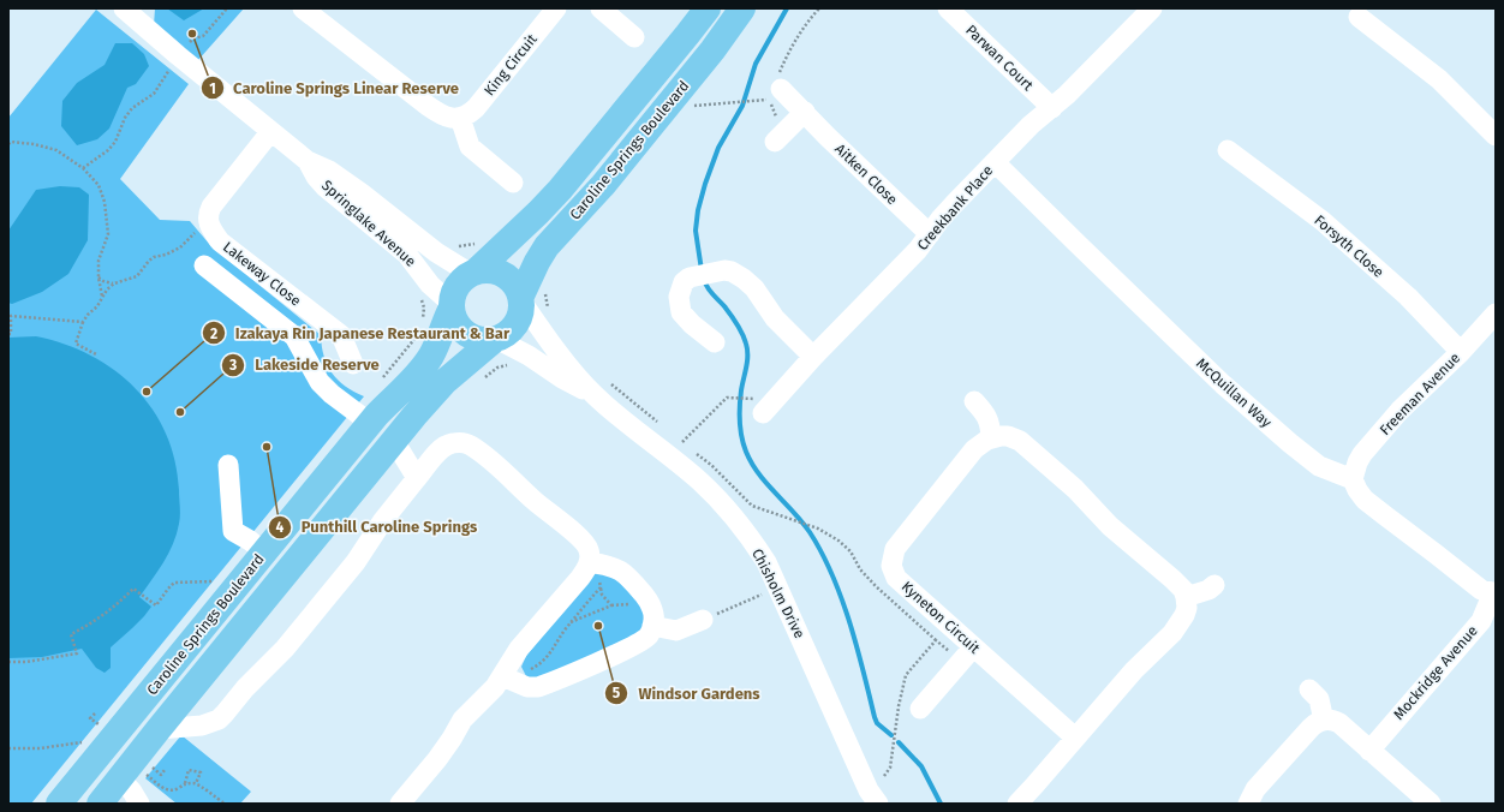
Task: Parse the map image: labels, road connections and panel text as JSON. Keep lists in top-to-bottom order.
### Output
{
  "streets": {
    "main road": ["Caroline Springs Boulevard"],
    "street": [
      "Parwan Court",
      "King Circuit",
      "Aitken Close",
      "Creekbank Place",
      "Springlake Avenue",
      "Forsyth Close",
      "Lakeway Close",
      "McQuillan Way",
      "Freeman Avenue",
      "Chisholm Drive",
      "Kyneton Circuit",
      "Mockridge Avenue"
    ]
  },
  "crossings": [
    ["Parwan Court", "Creekbank Place"],
    ["Caroline Springs Boulevard", "Springlake Avenue"],
    ["Caroline Springs Boulevard", "Chisholm Drive"],
    ["Aitken Close", "Creekbank Place"],
    ["Creekbank Place", "McQuillan Way"],
    ["Springlake Avenue", "Lakeway Close"],
    ["Springlake Avenue", "Chisholm Drive"],
    ["Forsyth Close", "Freeman Avenue"],
    ["McQuillan Way", "Freeman Avenue"]
  ],
  "places": [
    "Caroline Springs Linear Reserve",
    "Izakaya Rin Japanese Restaurant & Bar",
    "Lakeside Reserve",
    "Punthill Caroline Springs",
    "Windsor Gardens"
  ]
}
